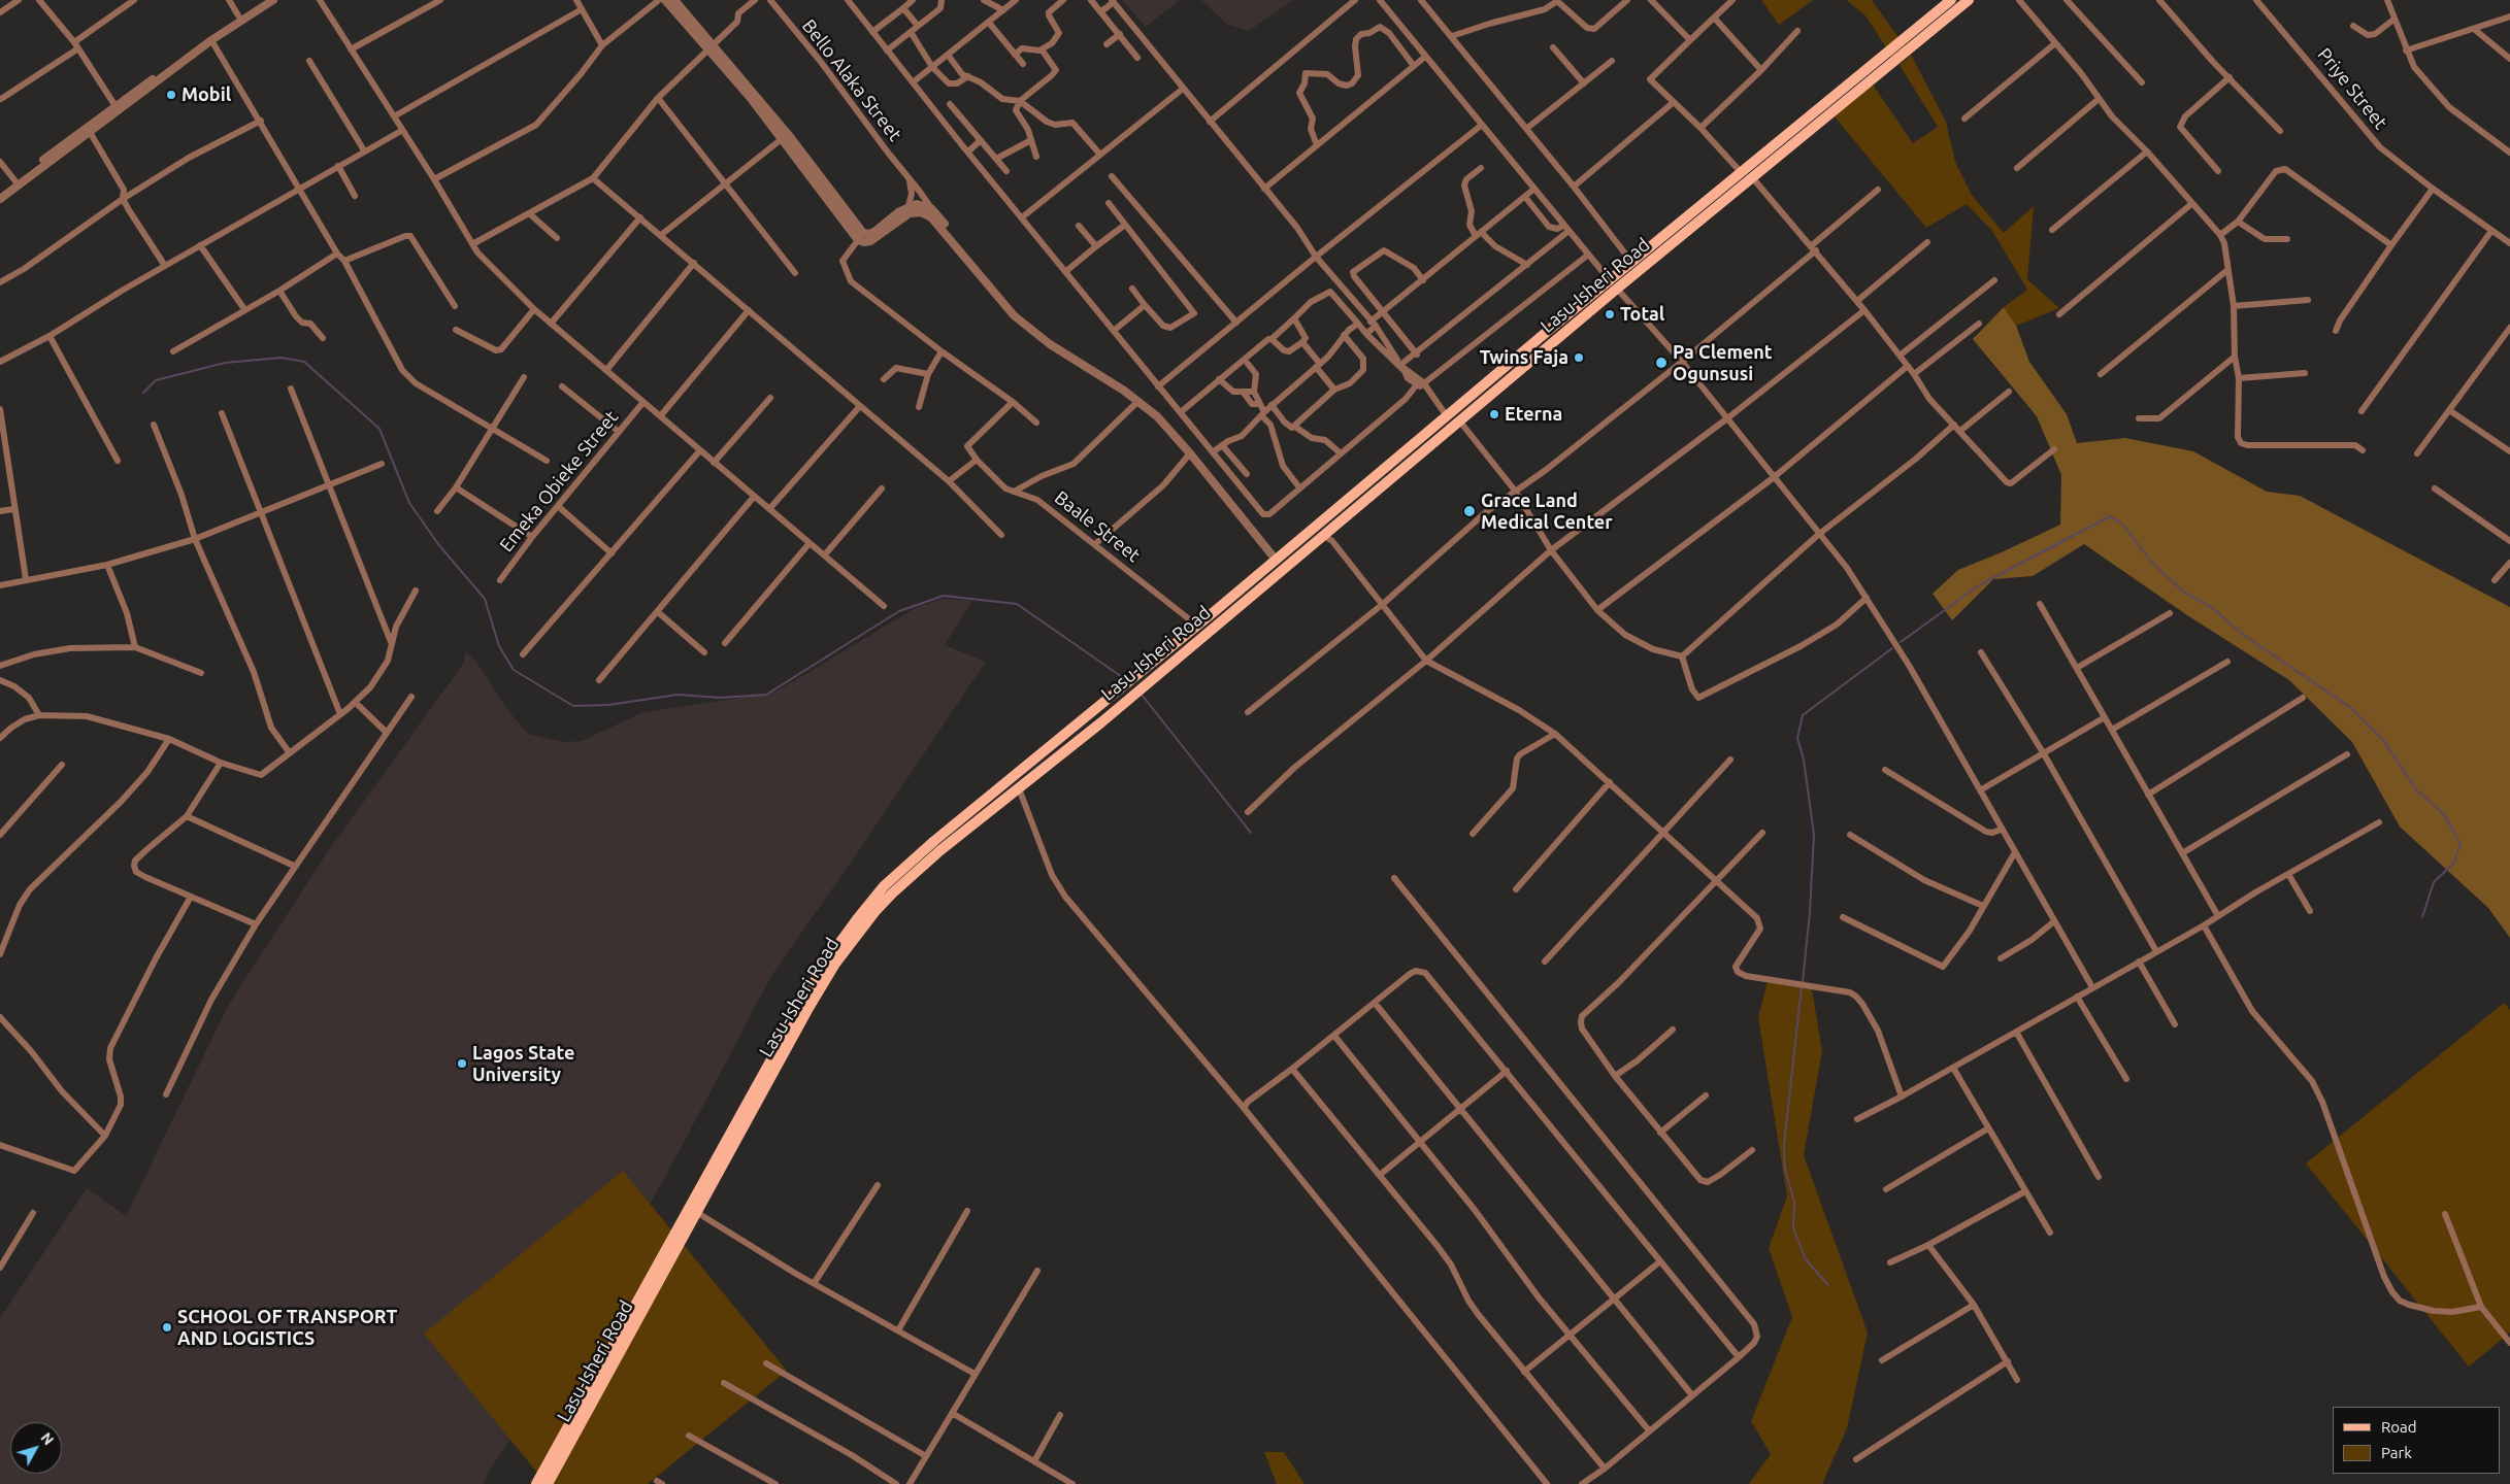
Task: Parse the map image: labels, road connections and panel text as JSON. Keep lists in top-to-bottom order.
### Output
{
  "streets": {
    "main road": ["Lasu-Isheri Road"],
    "street": [
      "Bello Alaka Street",
      "Priye Street",
      "Emeka Obieke Street",
      "Baale Street"
    ]
  },
  "crossings": [
    ["Lasu-Isheri Road", "Baale Street"]
  ],
  "places": [
    "Mobil",
    "Total",
    "Twins Faja",
    "Pa Clement Ogunsusi",
    "Eterna",
    "Grace Land Medical Center",
    "Lagos State University",
    "SCHOOL OF TRANSPORT AND LOGISTICS"
  ],
  "legend": ["Road", "Park"],
  "north": "top right"
}
